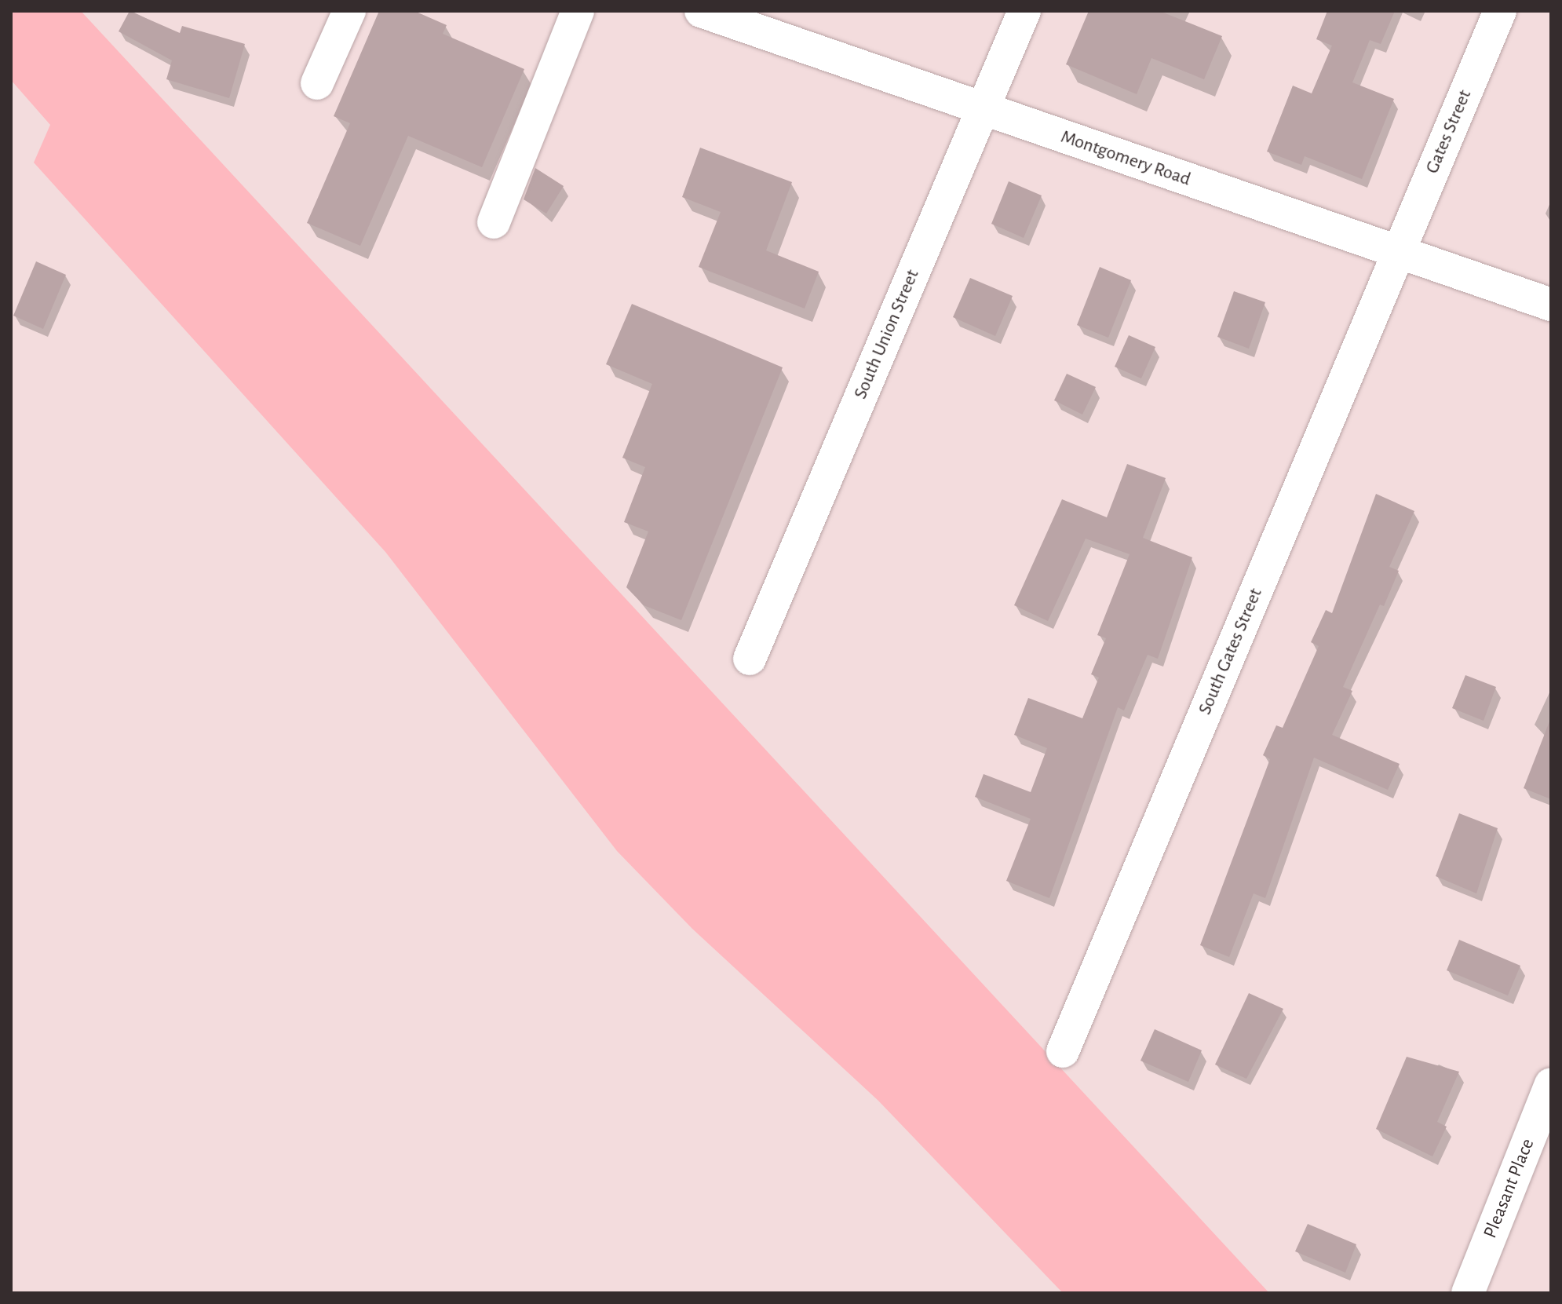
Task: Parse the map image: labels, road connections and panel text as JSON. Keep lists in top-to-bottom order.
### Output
{
  "streets": {
    "street": [
      "Gates Street",
      "Montgomery Road",
      "South Union Street",
      "South Gates Street",
      "Pleasant Place"
    ]
  },
  "crossings": [
    ["Gates Street", "Montgomery Road"],
    ["Gates Street", "South Gates Street"],
    ["Montgomery Road", "South Union Street"],
    ["Montgomery Road", "South Gates Street"]
  ]
}
